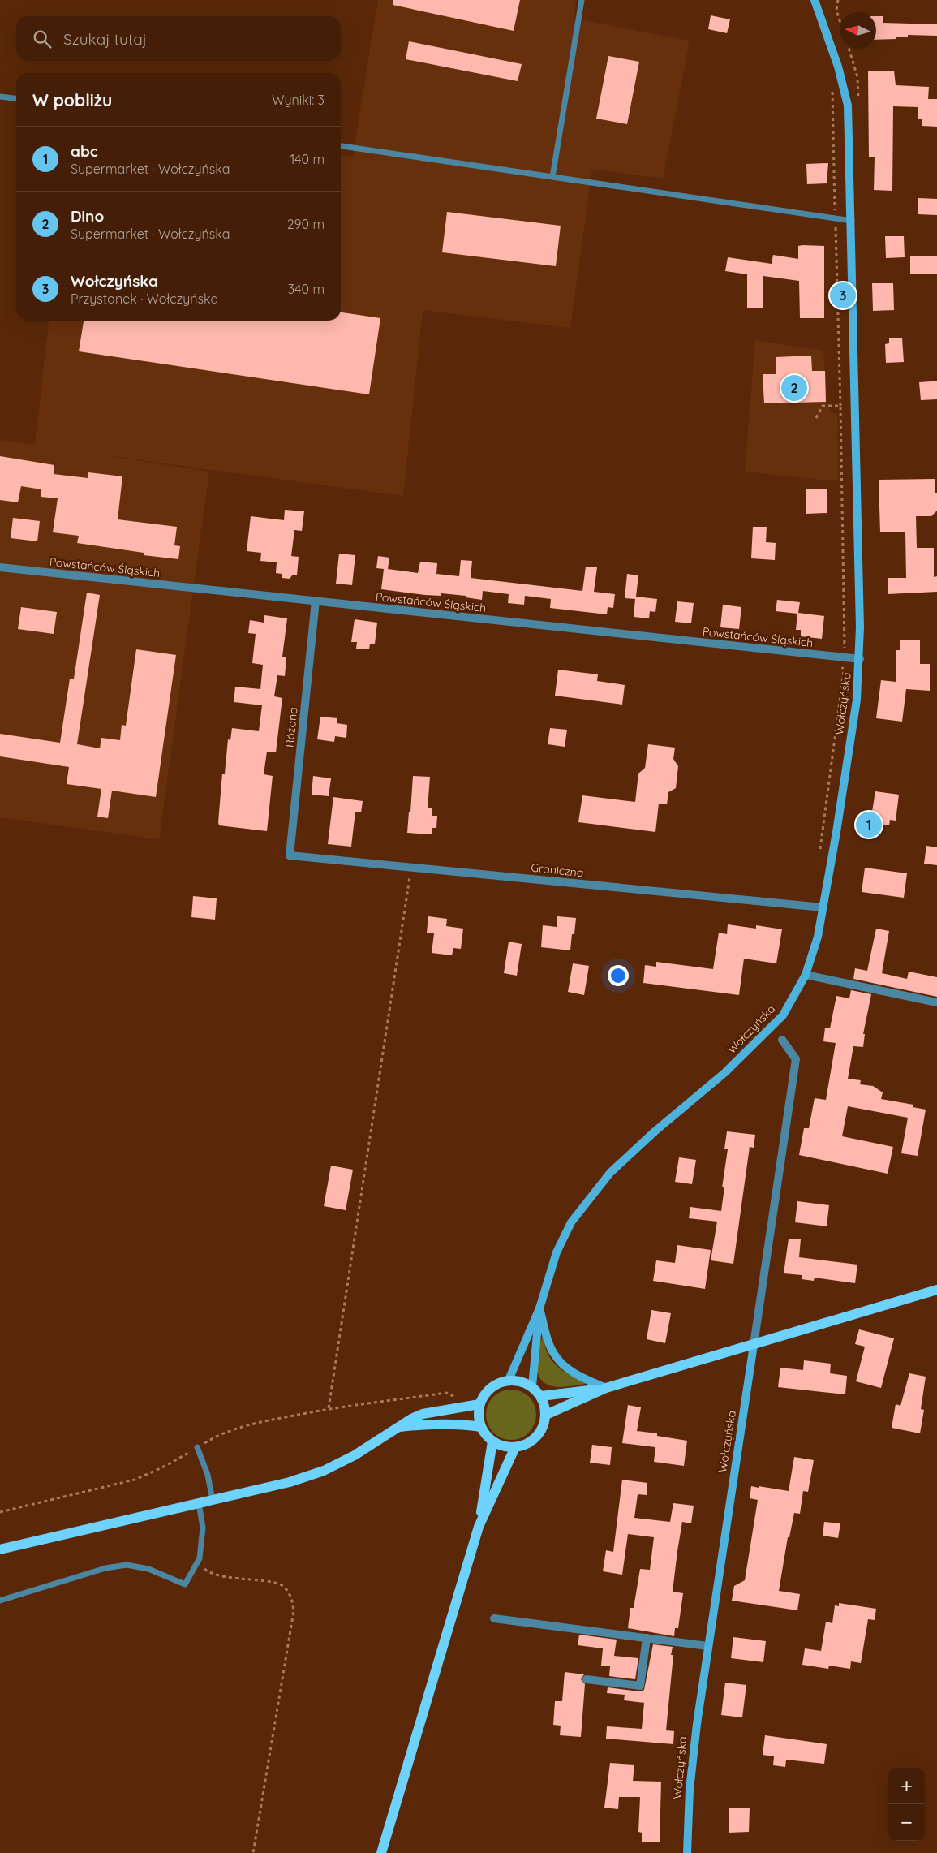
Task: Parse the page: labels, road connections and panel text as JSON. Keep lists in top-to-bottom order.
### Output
{
  "streets": {
    "street": [
      "Powstańców Śląskich",
      "Wołczyńska",
      "Różana",
      "Graniczna"
    ]
  },
  "crossings": [
    ["Powstańców Śląskich", "Wołczyńska"],
    ["Powstańców Śląskich", "Różana"],
    ["Wołczyńska", "Graniczna"],
    ["Różana", "Graniczna"]
  ],
  "north": "left",
  "page": {
    "search": "Szukaj tutaj",
    "heading": ["W pobliżu", "Wyniki: 3"],
    "list": [
      {
        "mark": "1",
        "name": "abc",
        "note": "Supermarket · Wołczyńska",
        "value": "140 m"
      },
      {
        "mark": "2",
        "name": "Dino",
        "note": "Supermarket · Wołczyńska",
        "value": "290 m"
      },
      {
        "mark": "3",
        "name": "Wołczyńska",
        "note": "Przystanek · Wołczyńska",
        "value": "340 m"
      }
    ],
    "pins": ["3", "2", "1"],
    "map_buttons": ["+", "−"]
  }
}
